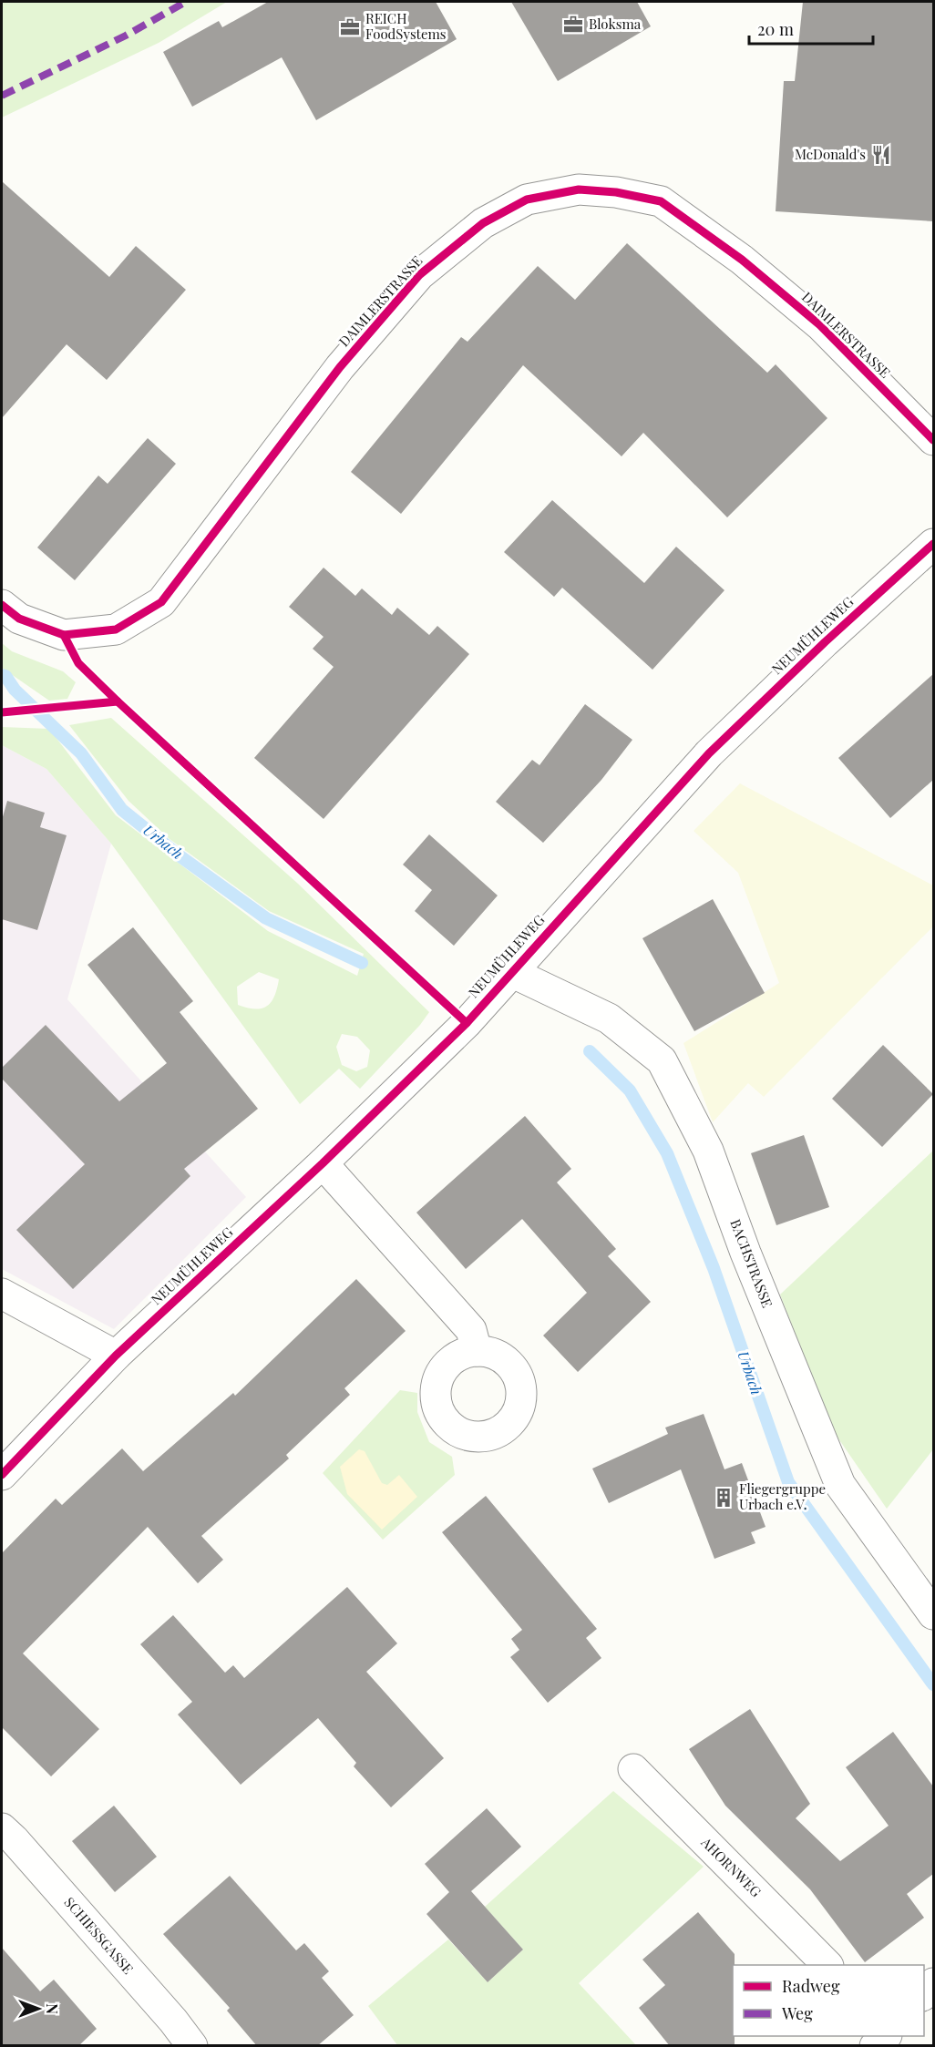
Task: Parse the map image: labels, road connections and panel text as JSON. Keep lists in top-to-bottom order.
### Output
{
  "streets": {
    "street": [
      "DAIMLERSTRASSE",
      "NEUMÜHLEWEG",
      "BACHSTRASSE",
      "AHORNWEG",
      "SCHIESSGASSE"
    ]
  },
  "crossings": [
    ["NEUMÜHLEWEG", "BACHSTRASSE"]
  ],
  "water": ["Urbach"],
  "places": {
    "office": ["Bloksma", "REICH FoodSystems"],
    "restaurant": ["McDonald's"],
    "building": ["Fliegergruppe Urbach e.V."]
  },
  "legend": ["Radweg", "Weg"],
  "scale_bar": "20 m",
  "north": "right"
}
